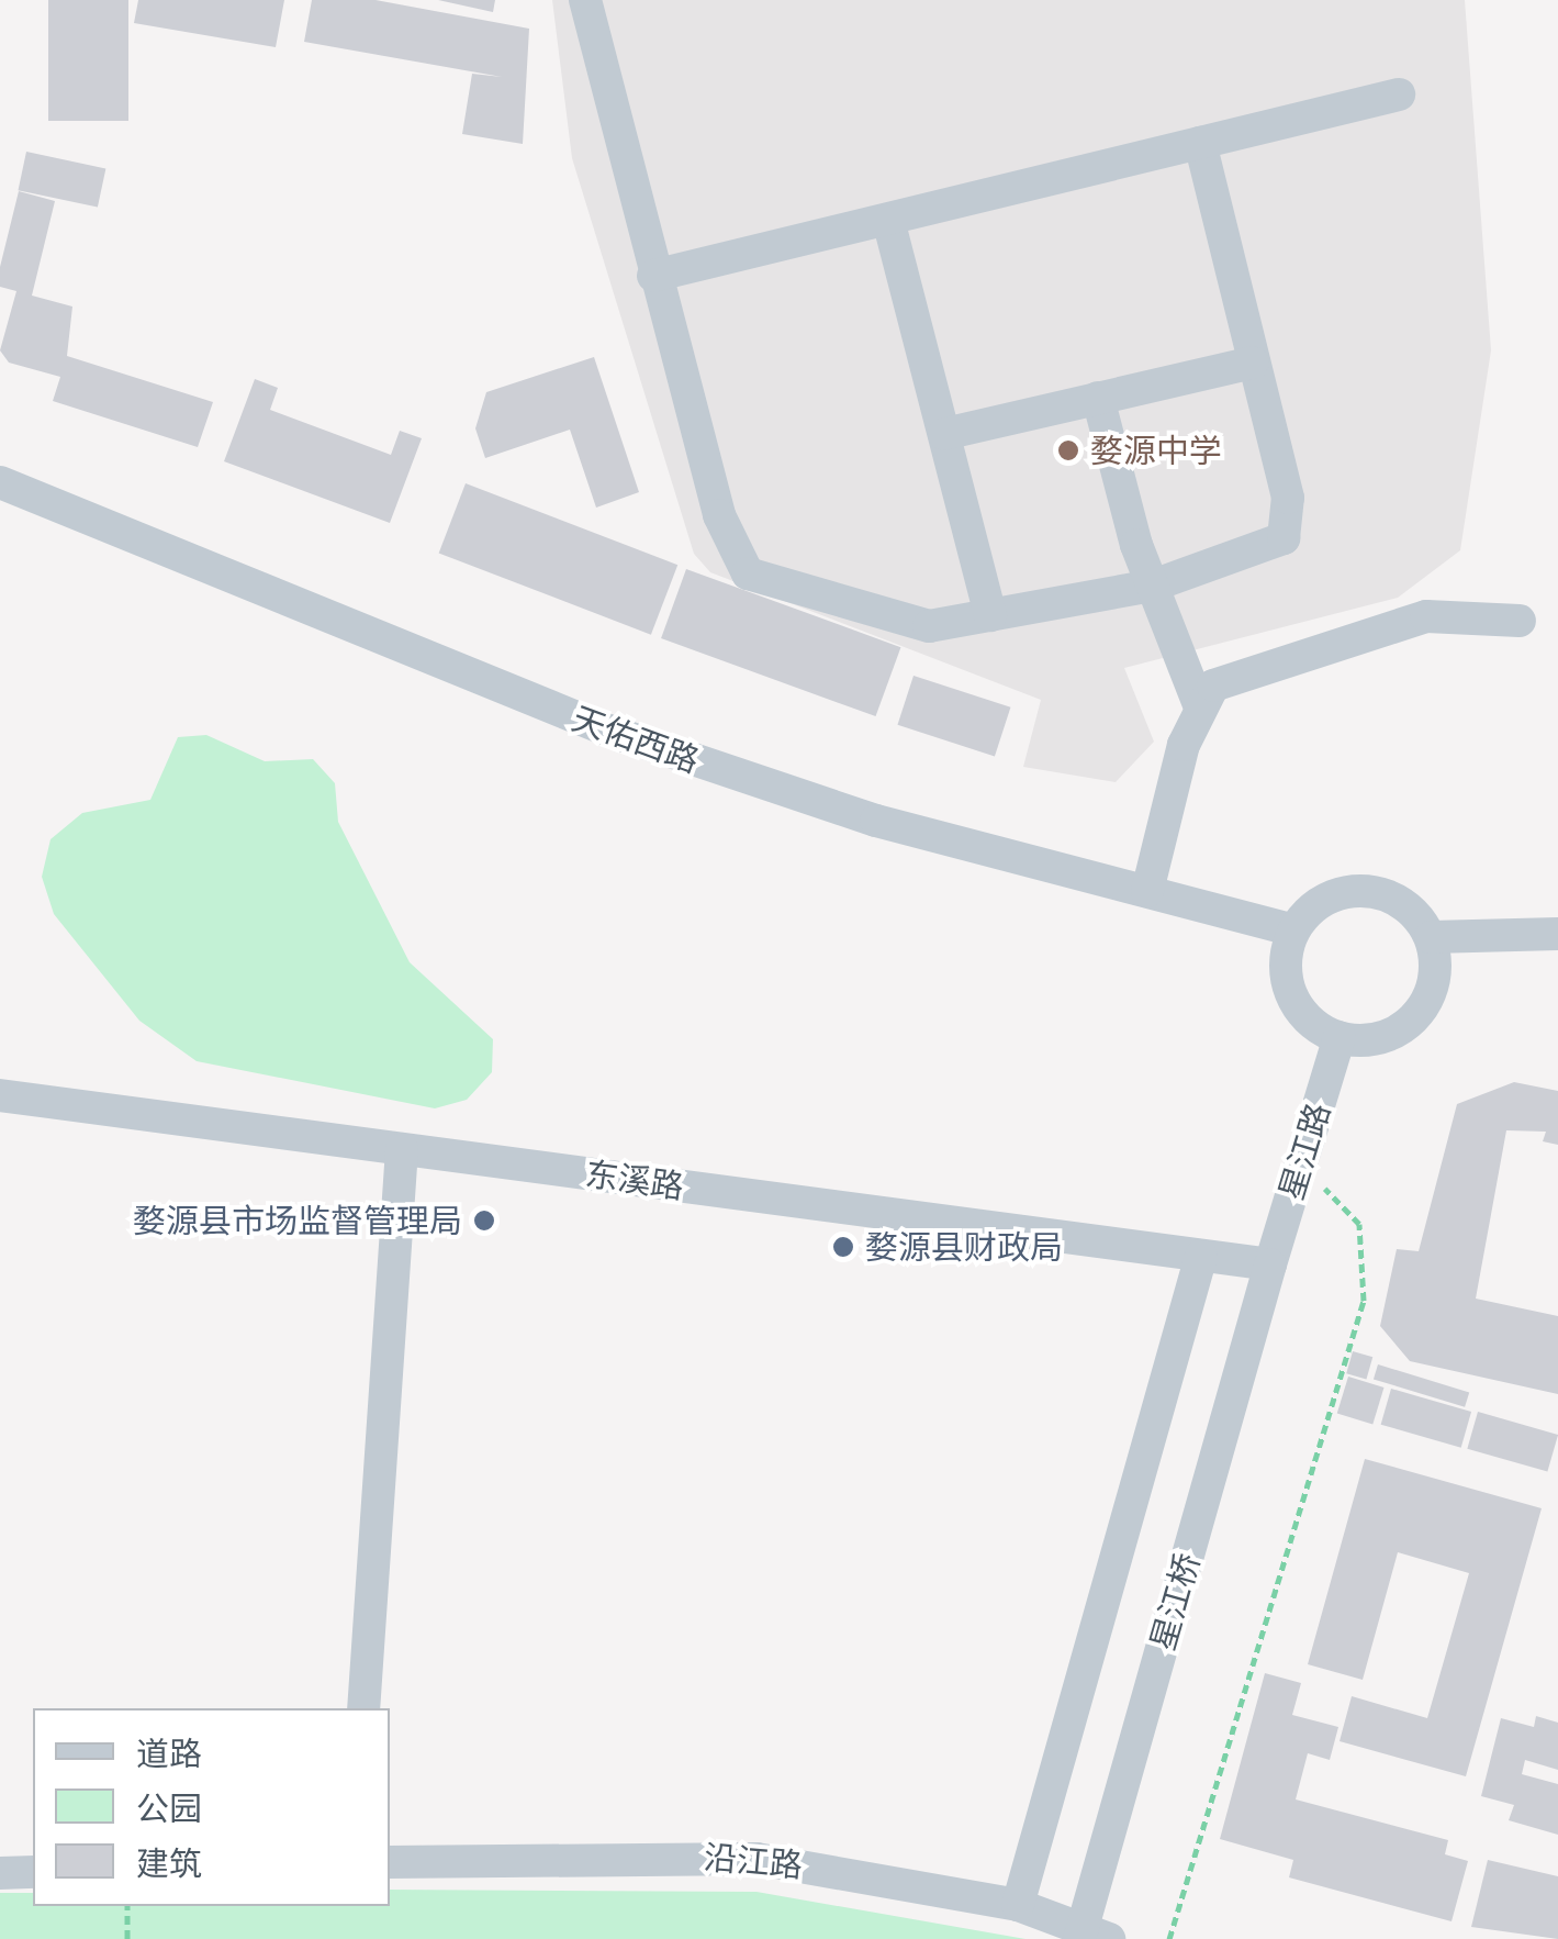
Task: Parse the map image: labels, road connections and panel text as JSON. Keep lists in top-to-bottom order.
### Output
{
  "streets": {
    "street": [
      "天佑西路",
      "星江路",
      "东溪路",
      "星江桥",
      "沿江路"
    ]
  },
  "crossings": [
    ["天佑西路", "星江路"],
    ["星江路", "东溪路"],
    ["星江路", "星江桥"],
    ["东溪路", "星江桥"]
  ],
  "places": ["婺源中学", "婺源县市场监督管理局", "婺源县财政局"],
  "legend": ["道路", "公园", "建筑"]
}
